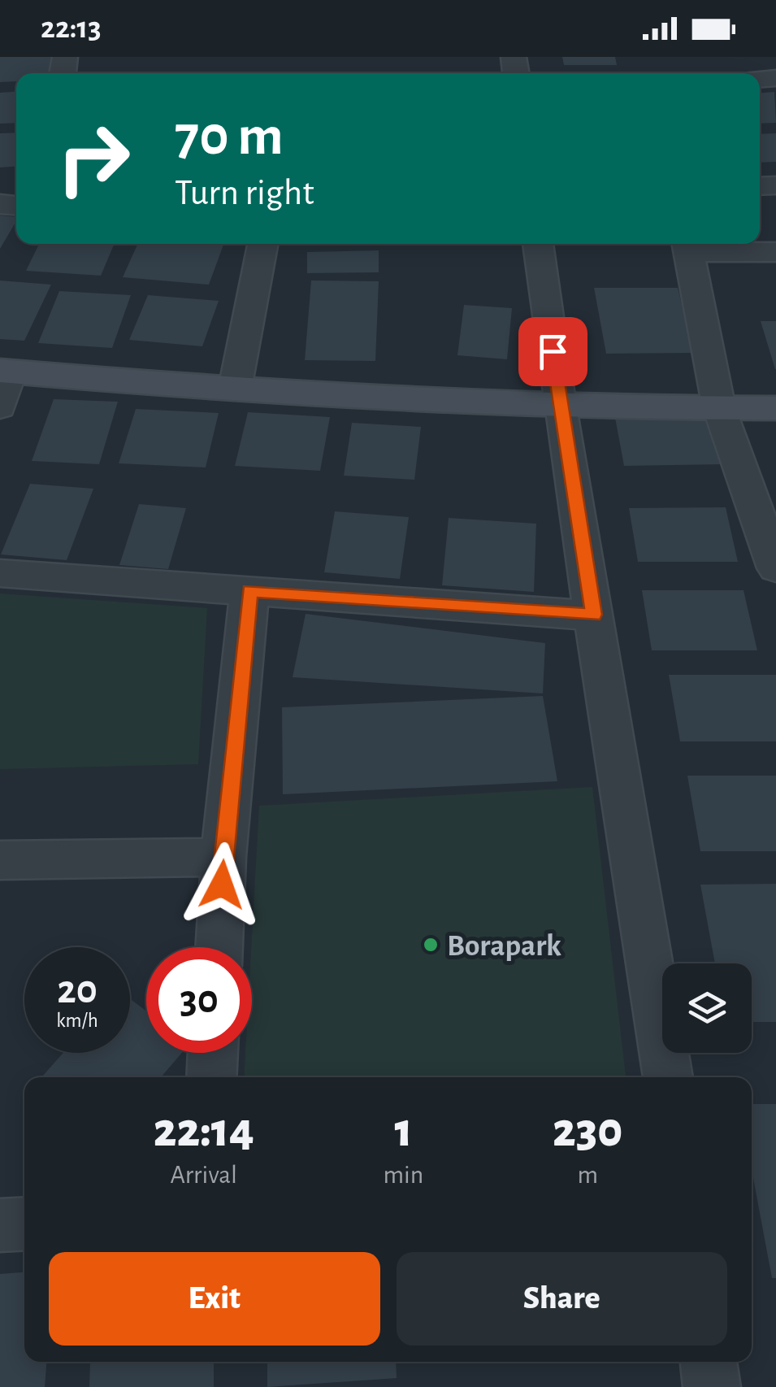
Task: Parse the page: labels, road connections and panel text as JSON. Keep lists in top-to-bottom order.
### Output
{
  "places": ["Borapark"],
  "page": {
    "status": "22:13",
    "turn": ["70 m", "Turn right"],
    "speed": "20 km/h",
    "limit": "30",
    "eta": [
      "22:14",
      "Arrival",
      "1",
      "min",
      "230",
      "m"
    ],
    "buttons": ["Exit", "Share"]
  }
}
